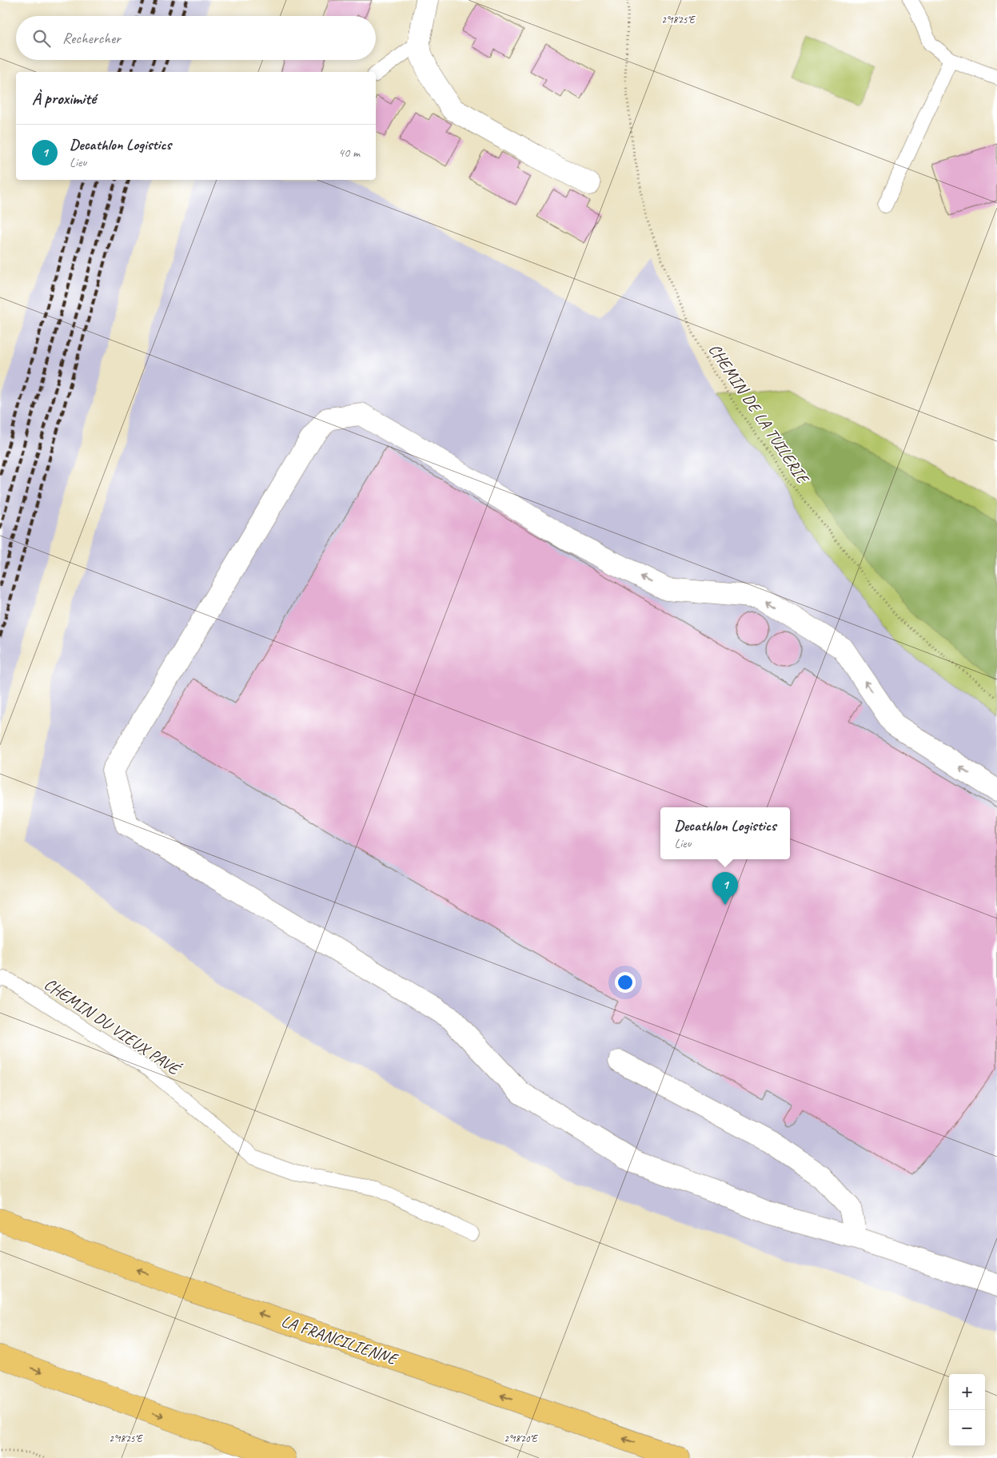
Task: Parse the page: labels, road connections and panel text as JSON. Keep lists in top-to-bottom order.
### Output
{
  "streets": {
    "highway": ["LA FRANCILIENNE"],
    "lane": ["CHEMIN DU VIEUX PAVÉ"],
    "path": ["CHEMIN DE LA TUILERIE"]
  },
  "page": {
    "search": "Rechercher",
    "heading": "À proximité",
    "list": [
      {
        "mark": "1",
        "name": "Decathlon Logistics",
        "note": "Lieu",
        "value": "40 m"
      }
    ],
    "popup": ["Decathlon Logistics", "Lieu"],
    "pins": "1",
    "map_buttons": ["+", "−"]
  },
  "coordinates": ["2°18'25\"E", "2°18'20\"E"]
}
